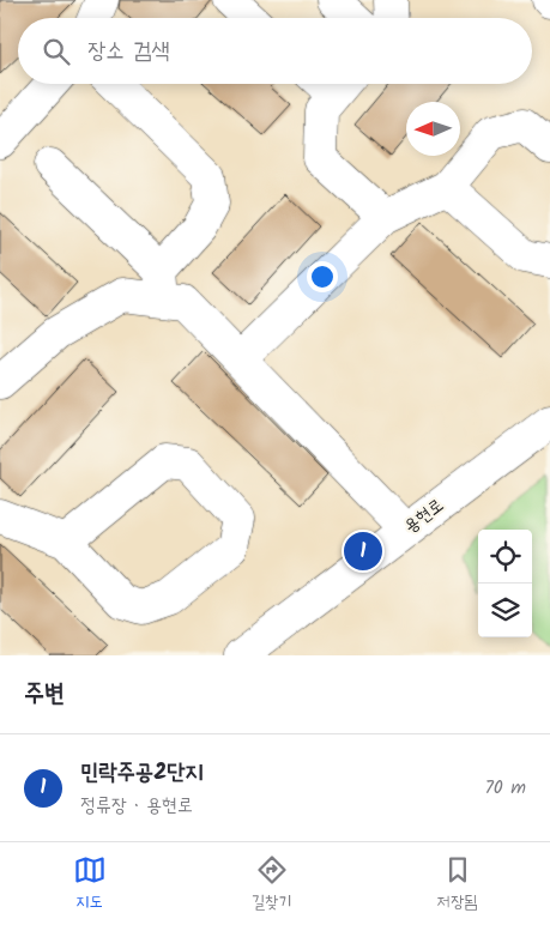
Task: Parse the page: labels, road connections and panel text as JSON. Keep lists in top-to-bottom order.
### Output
{
  "streets": {
    "street": ["용현로"]
  },
  "north": "left",
  "page": {
    "search": "장소 검색",
    "pins": "1",
    "heading": "주변",
    "list": [
      {
        "mark": "1",
        "name": "민락주공2단지",
        "note": "정류장 · 용현로",
        "value": "70 m"
      }
    ],
    "nav": ["지도", "길찾기", "저장됨"]
  }
}
